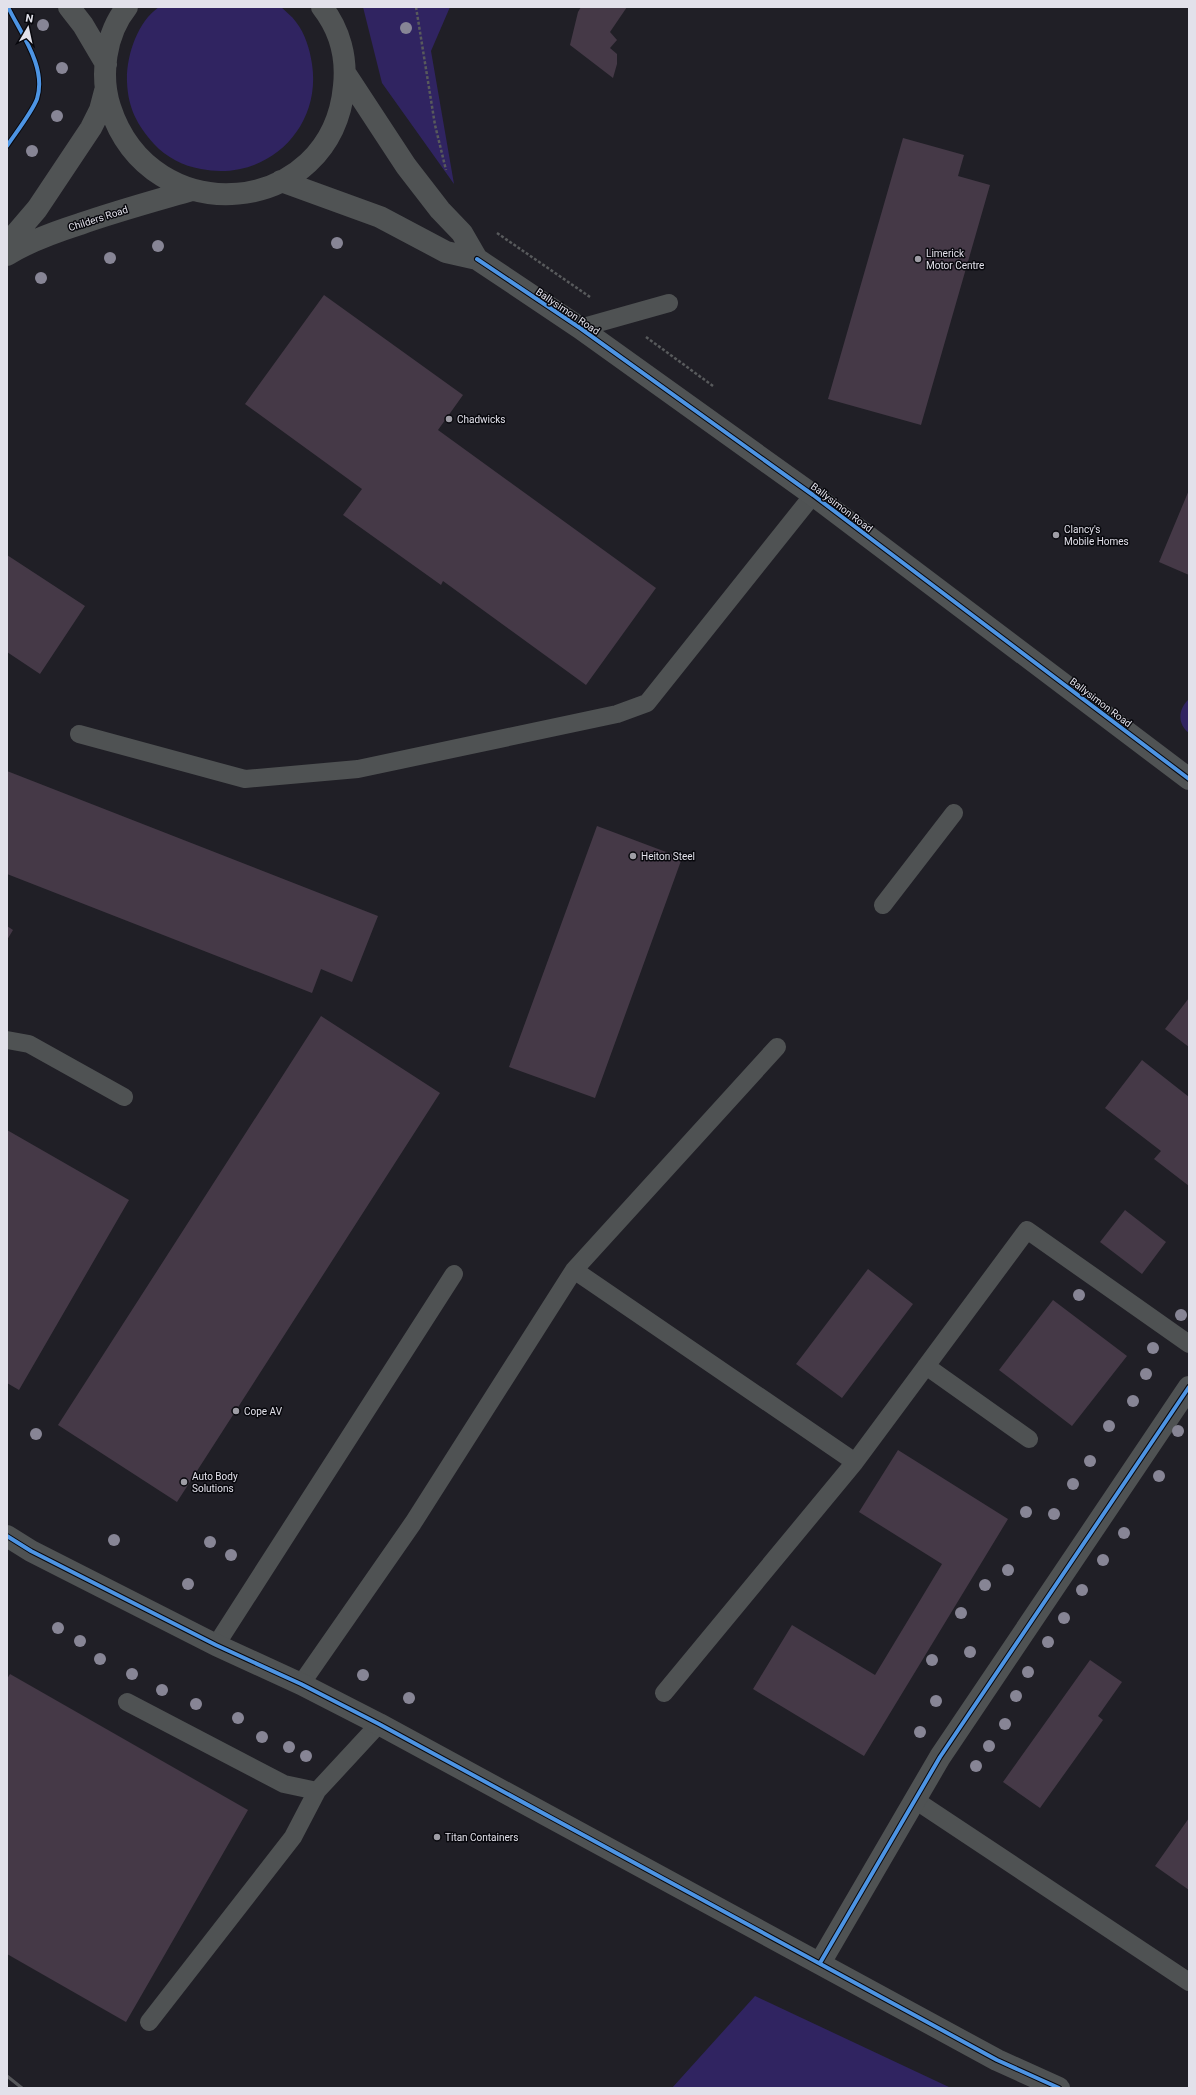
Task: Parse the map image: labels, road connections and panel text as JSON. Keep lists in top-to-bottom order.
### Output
{
  "streets": {
    "main road": ["Childers Road", "Ballysimon Road"]
  },
  "places": [
    "Limerick Motor Centre",
    "Chadwicks",
    "Clancy's Mobile Homes",
    "Heiton Steel",
    "Cope AV",
    "Auto Body Solutions",
    "Titan Containers"
  ],
  "north": "top"
}
